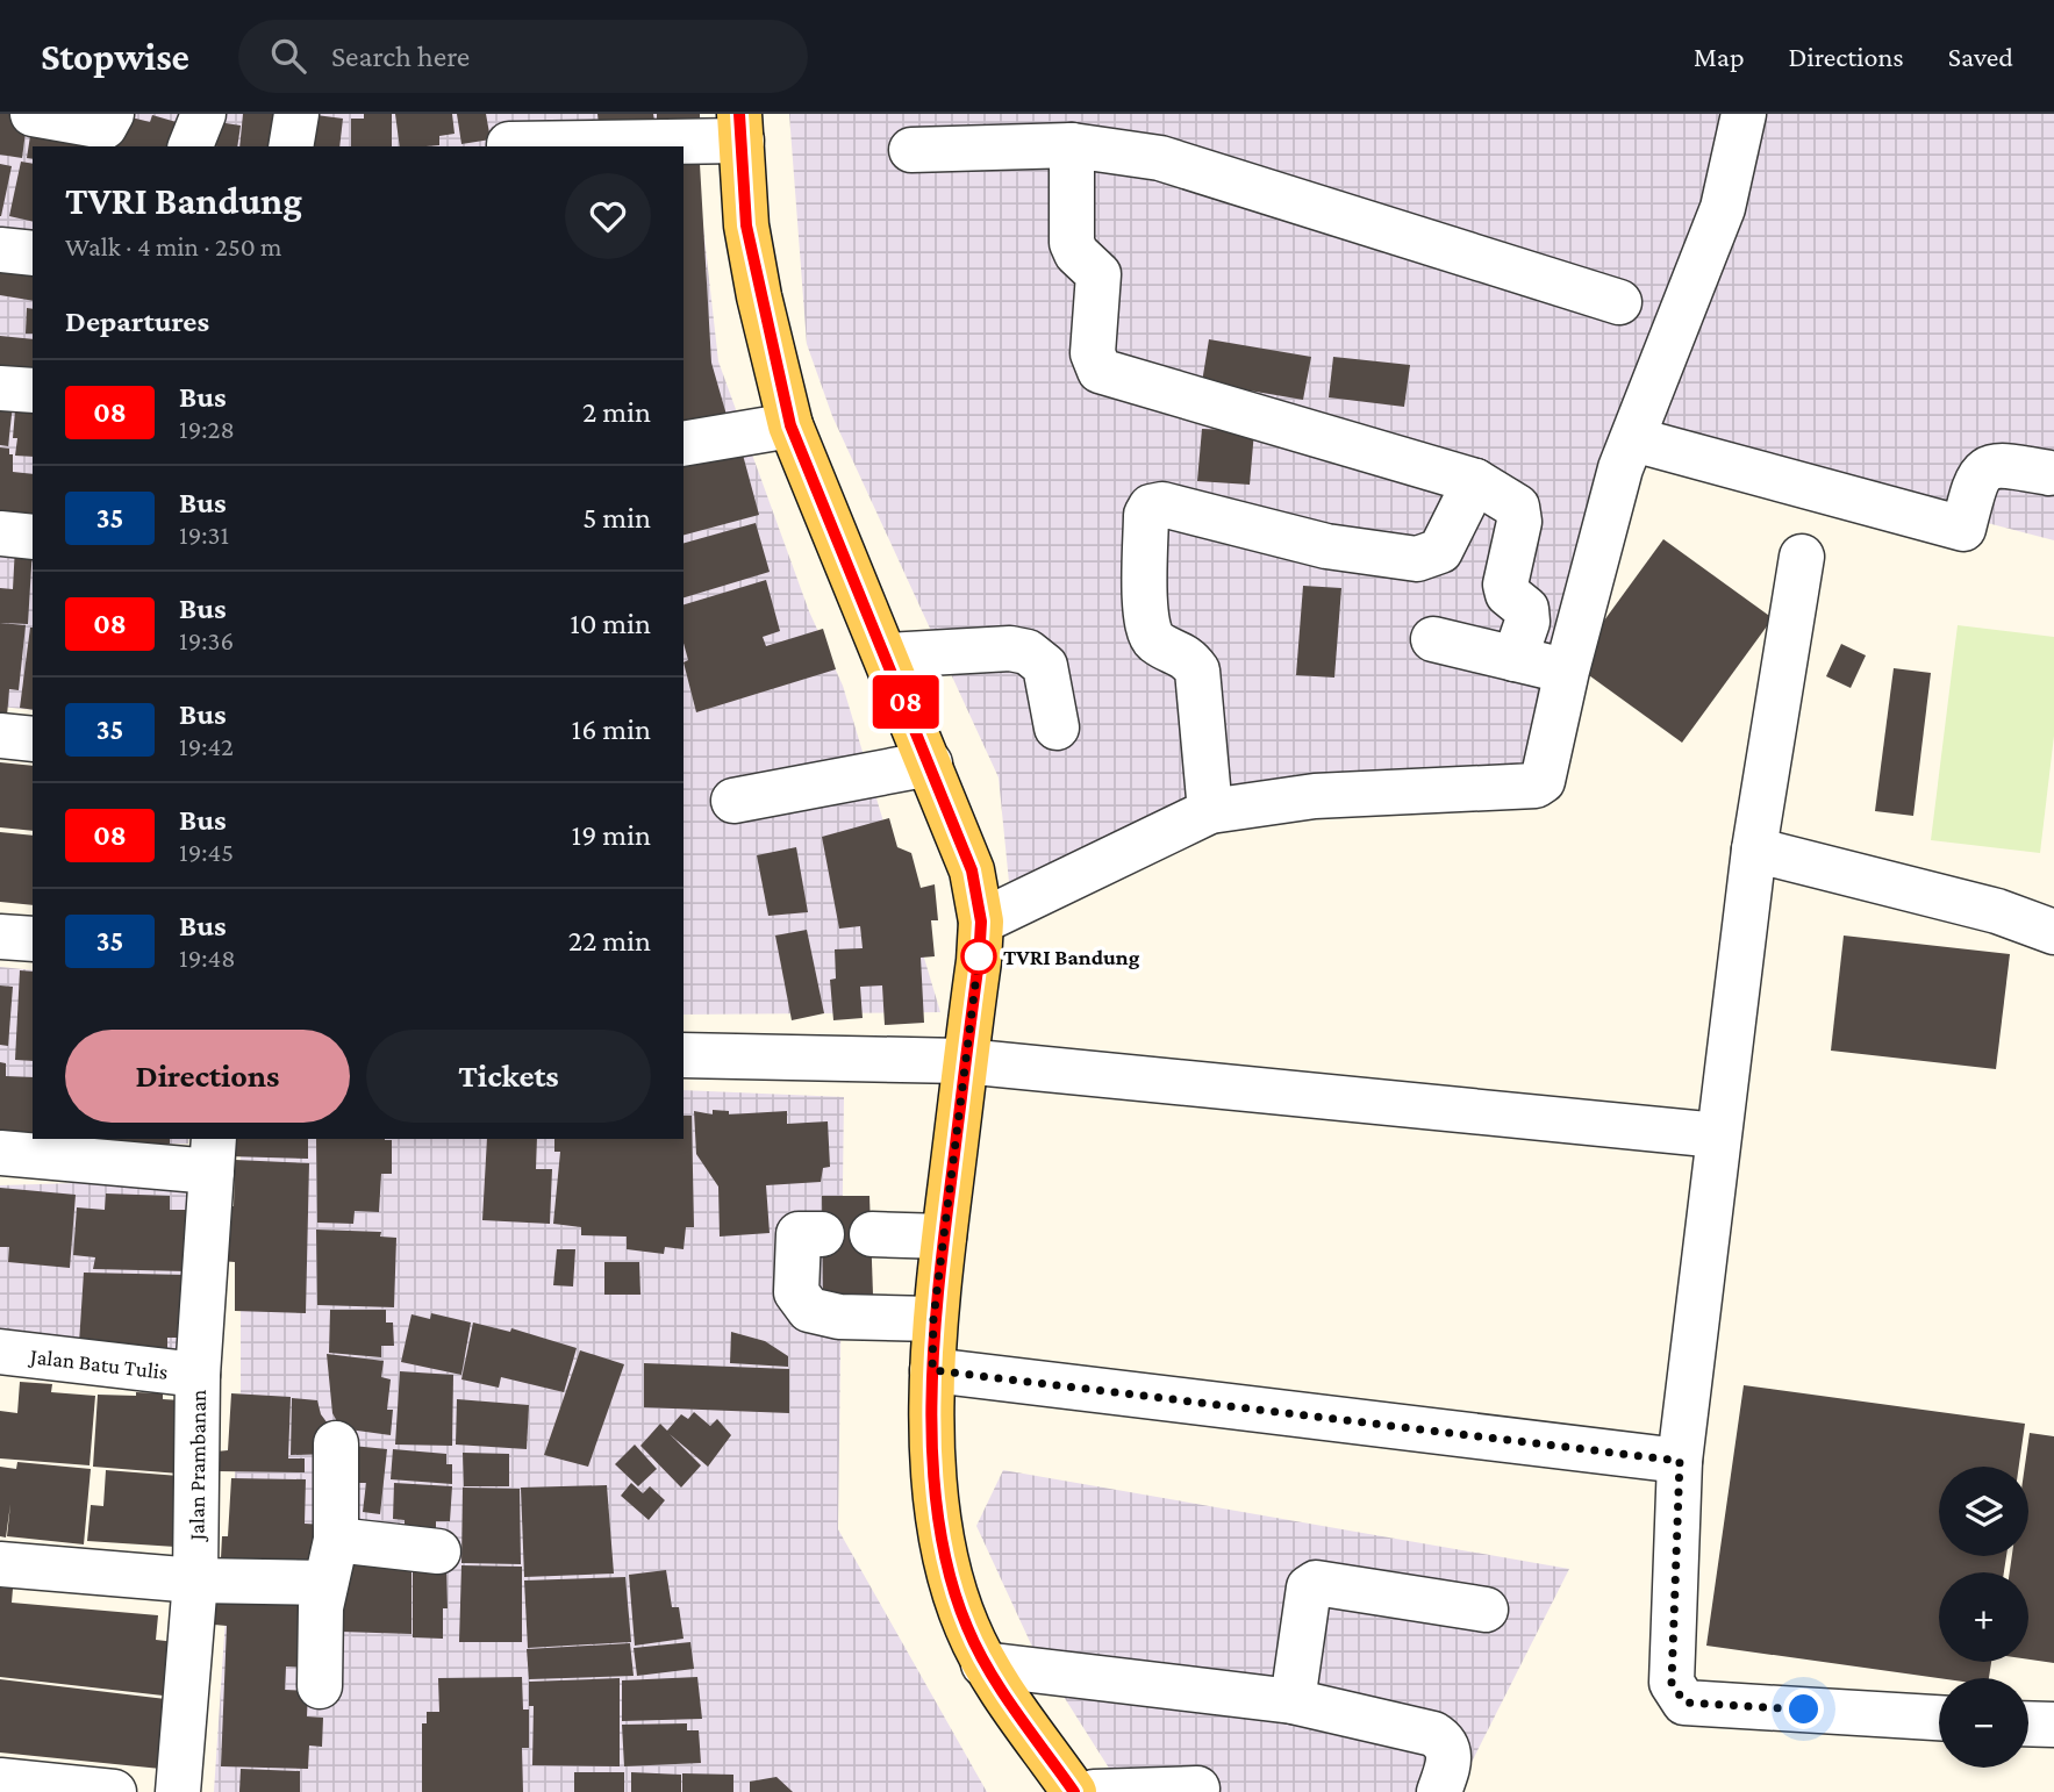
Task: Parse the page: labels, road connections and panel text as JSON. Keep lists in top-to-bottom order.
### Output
{
  "streets": {
    "street": ["Jalan Batu Tulis", "Jalan Prambanan"]
  },
  "crossings": [
    ["Jalan Batu Tulis", "Jalan Prambanan"]
  ],
  "places": ["TVRI Bandung"],
  "lines": ["bus line 08"],
  "page": {
    "header": "Stopwise",
    "search": "Search here",
    "nav": ["Map", "Directions", "Saved"],
    "on_map": "08",
    "heading": [
      ["TVRI Bandung", "Walk · 4 min · 250 m"],
      "Departures"
    ],
    "list": [
      {
        "mark": "08",
        "name": "Bus",
        "note": "19:28",
        "value": "2 min"
      },
      {
        "mark": "35",
        "name": "Bus",
        "note": "19:31",
        "value": "5 min"
      },
      {
        "mark": "08",
        "name": "Bus",
        "note": "19:36",
        "value": "10 min"
      },
      {
        "mark": "35",
        "name": "Bus",
        "note": "19:42",
        "value": "16 min"
      },
      {
        "mark": "08",
        "name": "Bus",
        "note": "19:45",
        "value": "19 min"
      },
      {
        "mark": "35",
        "name": "Bus",
        "note": "19:48",
        "value": "22 min"
      }
    ],
    "buttons": ["Directions", "Tickets"],
    "map_buttons": ["+", "−"]
  }
}
